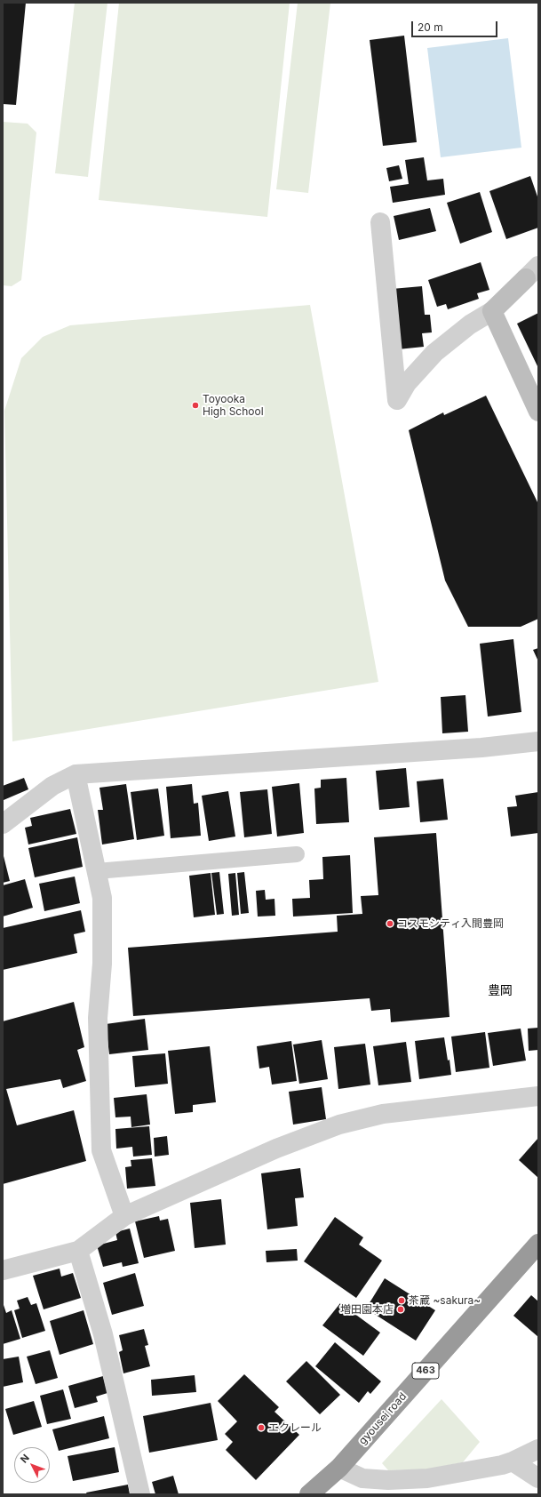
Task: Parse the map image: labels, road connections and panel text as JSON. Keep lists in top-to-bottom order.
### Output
{
  "streets": {
    "highway": ["463", "gyousei road"]
  },
  "districts": ["豊岡"],
  "places": [
    "Toyooka High School",
    "コスモシティ入間豊岡",
    "茶蔵 ~sakura~",
    "増田園本店",
    "エクレール"
  ],
  "scale_bar": "20 m",
  "north": "top left"
}
